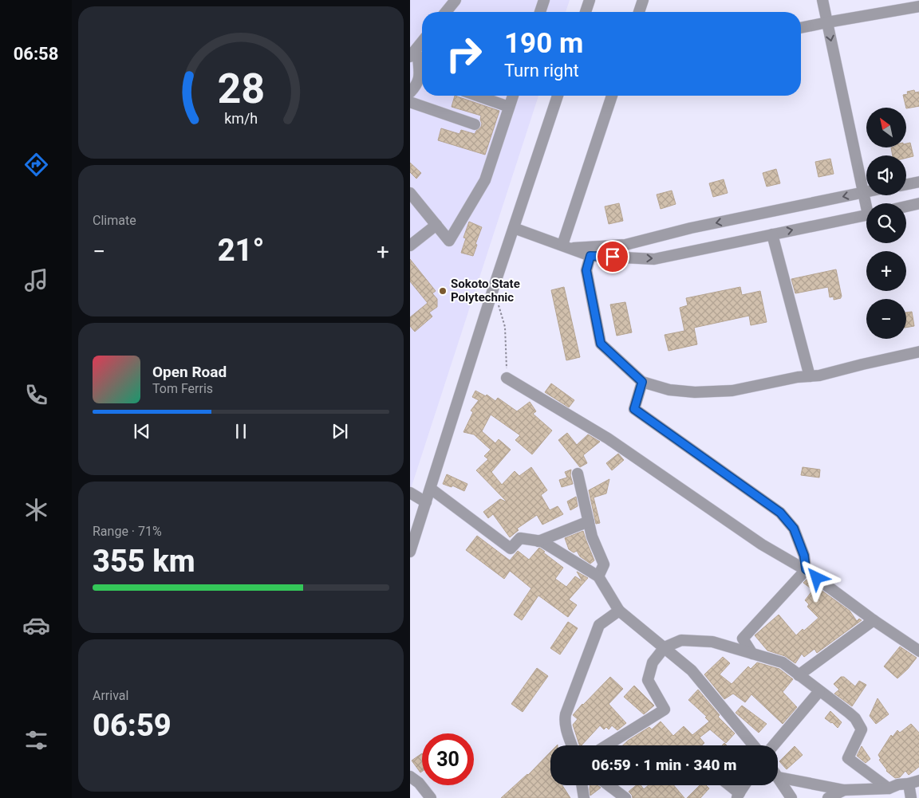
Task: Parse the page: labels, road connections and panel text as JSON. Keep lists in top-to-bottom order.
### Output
{
  "places": ["Sokoto State Polytechnic"],
  "north": "top left",
  "page": {
    "tabs": "06:58",
    "turn": ["190 m", "Turn right"],
    "map_buttons": ["+", "−"],
    "tile": [
      "Climate",
      ["Range · 71%", "355 km"],
      ["Arrival", "06:59"]
    ],
    "heat": ["−", "21°", "+"],
    "song": ["Open Road", "Tom Ferris"],
    "limit": "30",
    "trip": "06:59 · 1 min · 340 m",
    "gauge": ["28", "km/h"]
  }
}
